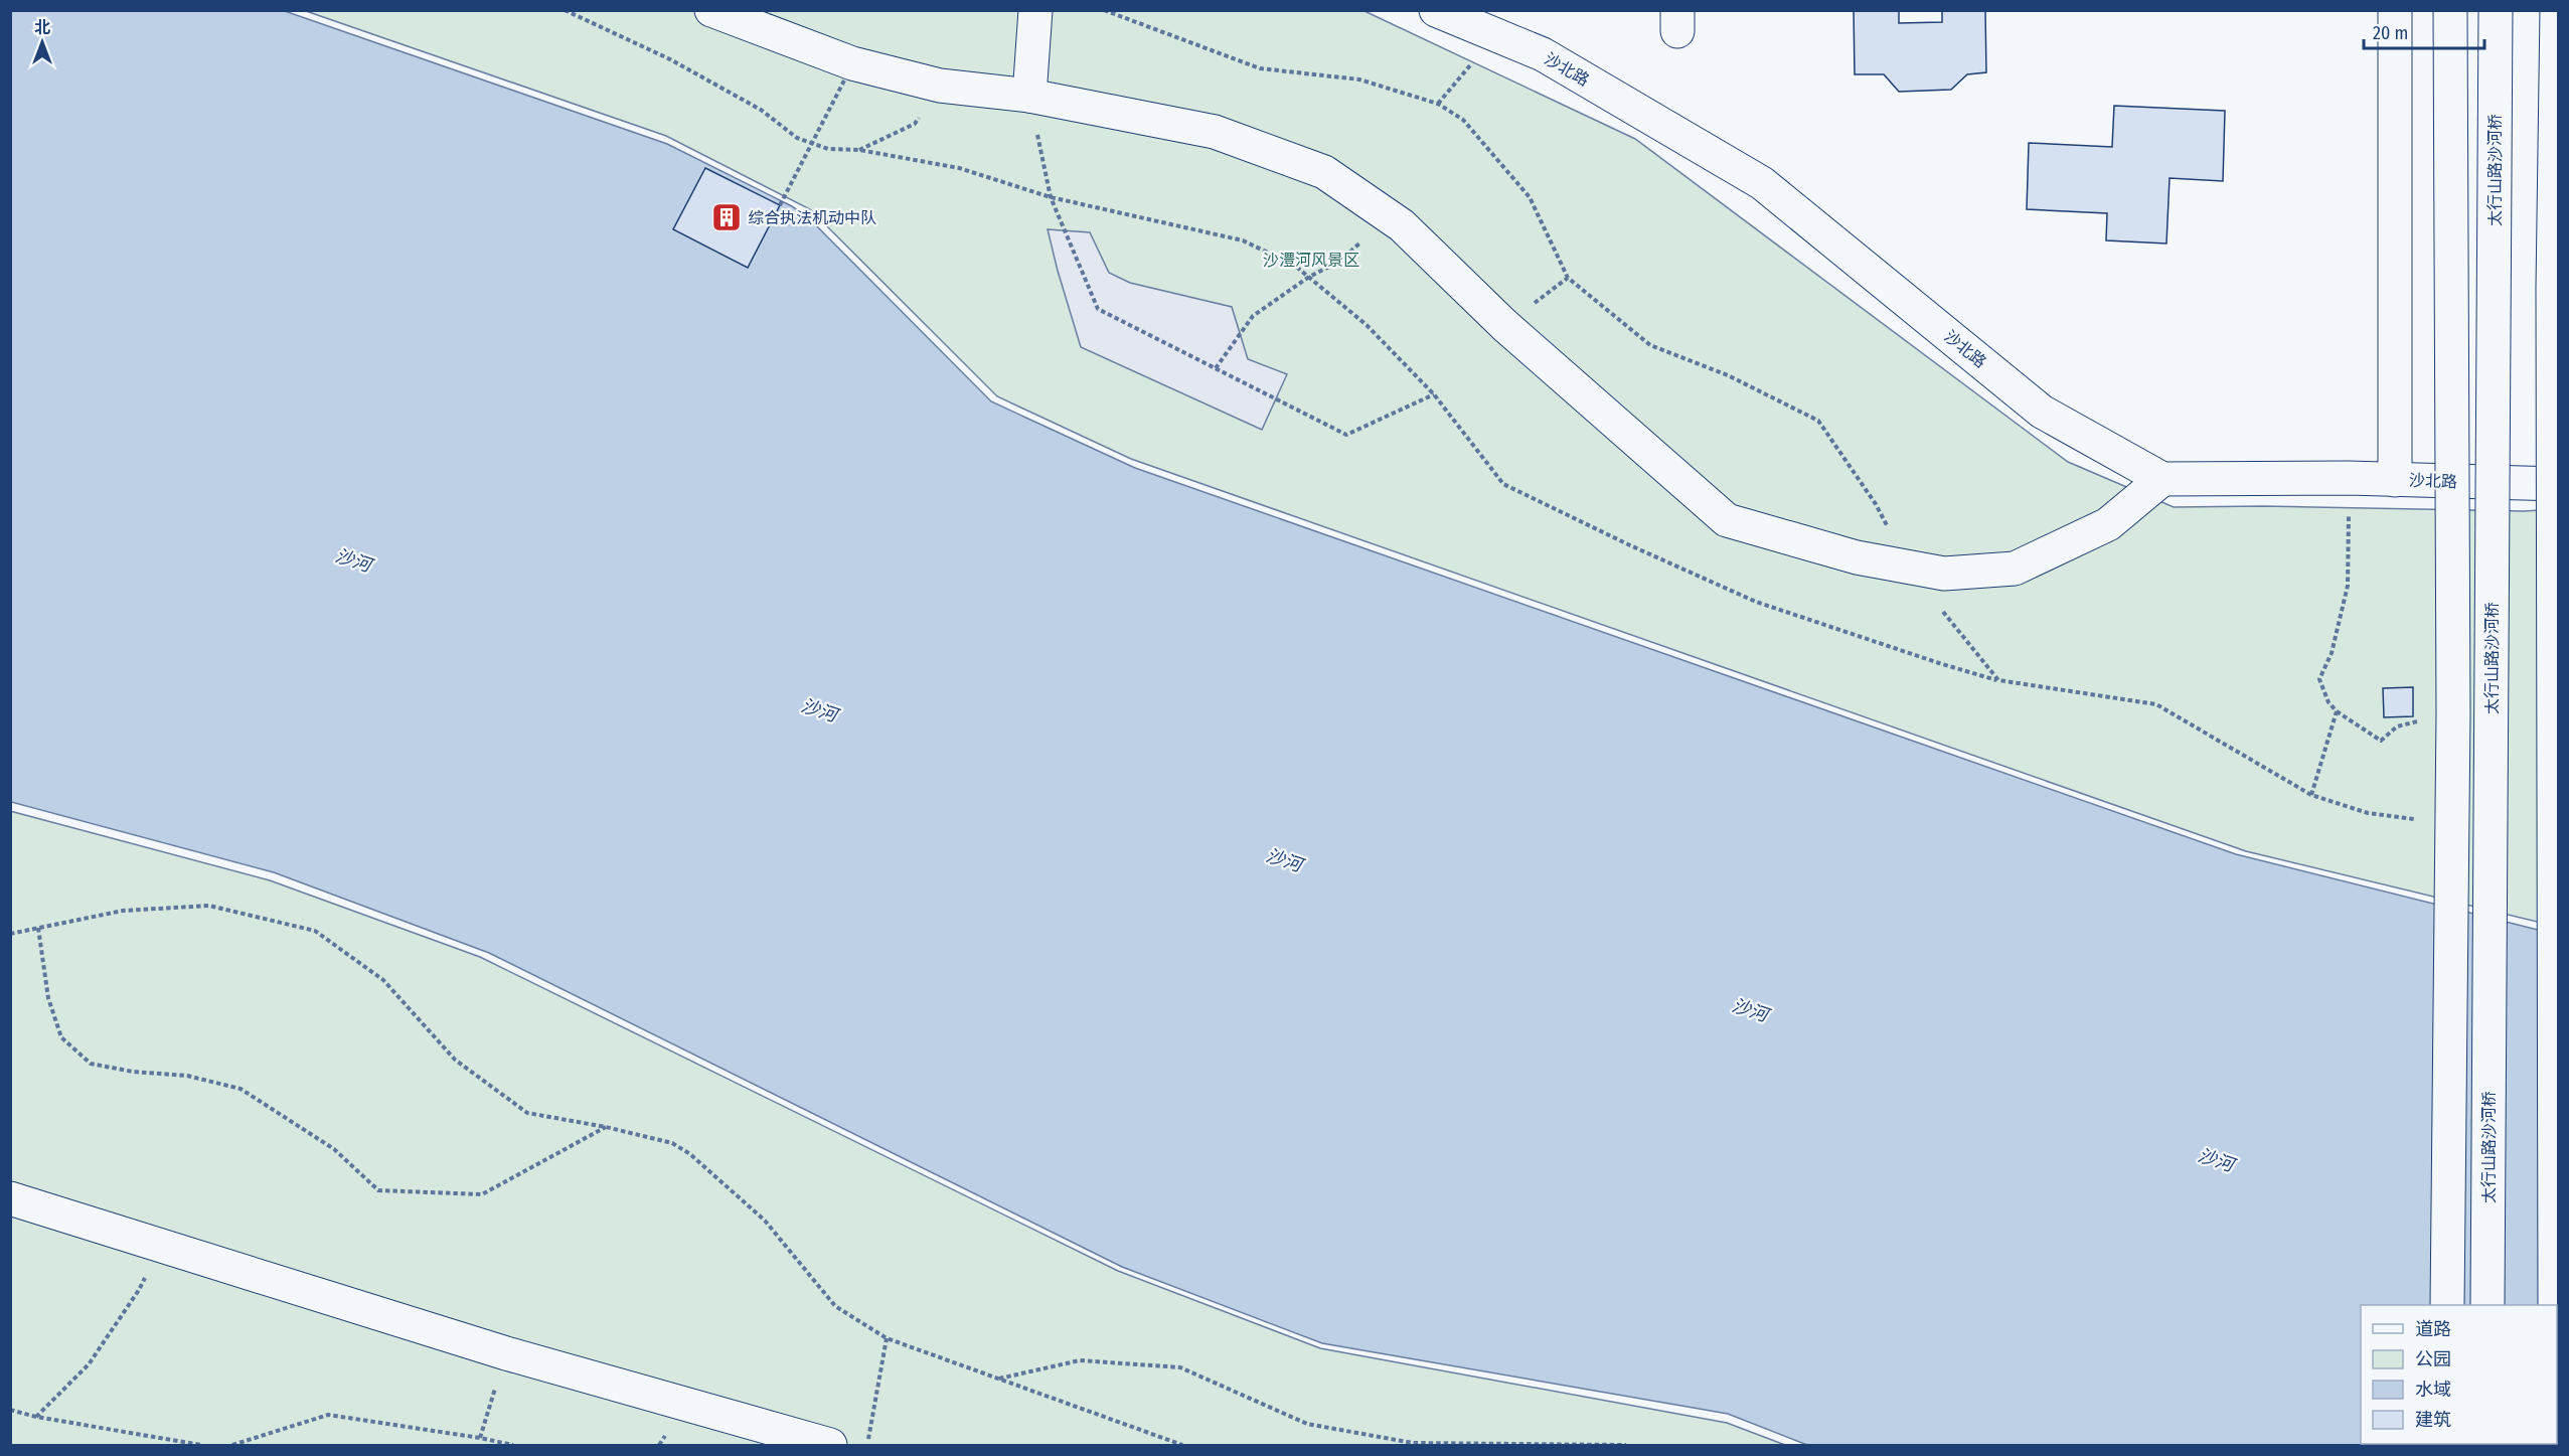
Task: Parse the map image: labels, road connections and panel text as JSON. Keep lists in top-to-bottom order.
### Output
{
  "streets": {
    "street": ["沙北路", "太行山路沙河桥"]
  },
  "water": ["沙河"],
  "parks": ["沙澧河风景区"],
  "places": {
    "building": ["综合执法机动中队"]
  },
  "legend": [
    "道路",
    "公园",
    "水域",
    "建筑"
  ],
  "scale_bar": "20 m",
  "north": "top"
}
